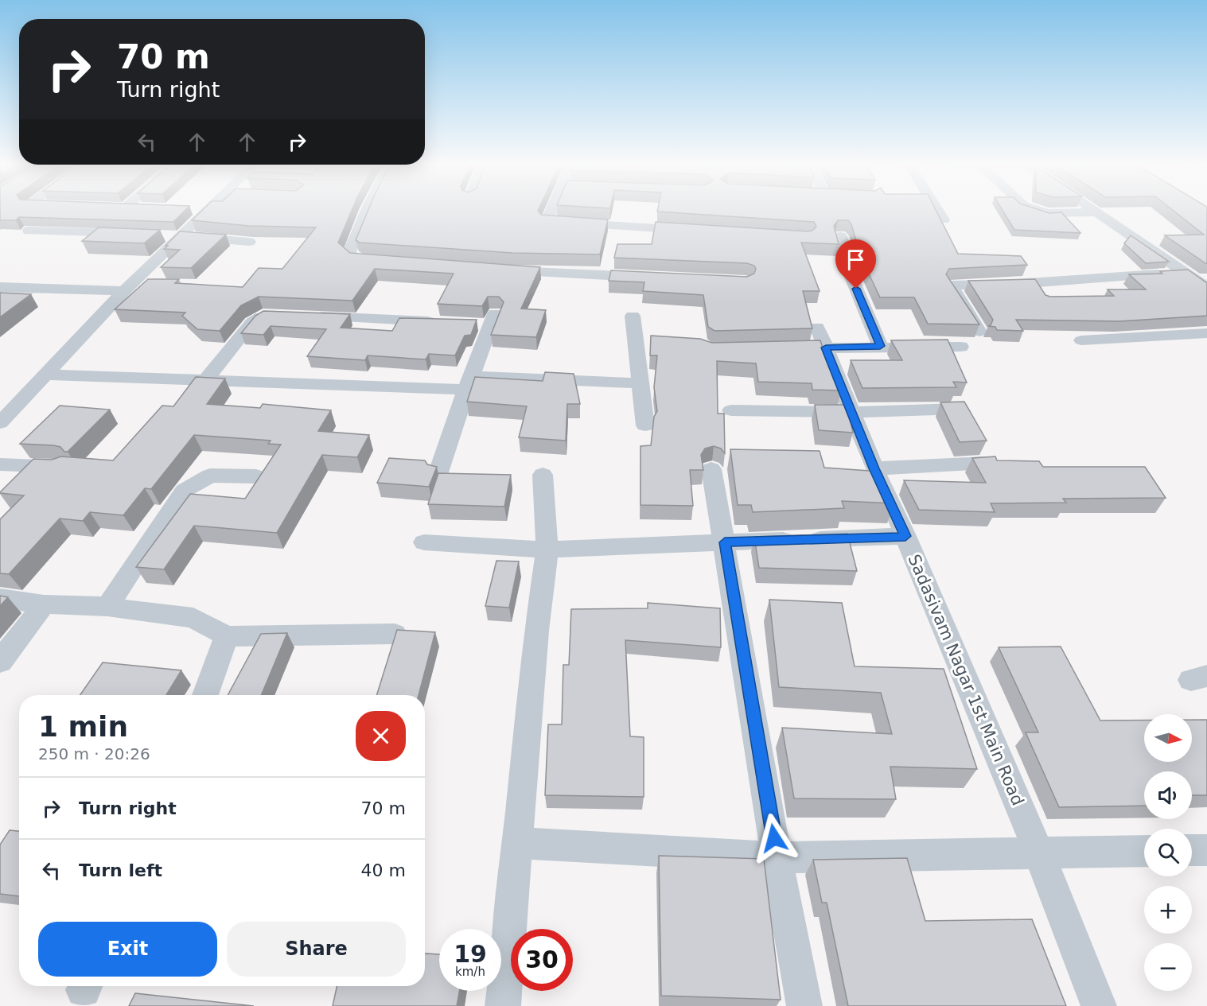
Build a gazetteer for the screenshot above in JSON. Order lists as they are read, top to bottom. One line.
{"streets":{"street":["Sadasivam Nagar 1st Main Road"]},"north":"right","page":{"turn":["70 m","Turn right"],"heading":["1 min","250 m · 20:26"],"map_buttons":["+","−"],"list":[{"name":"Turn right","value":"70 m"},{"name":"Turn left","value":"40 m"}],"buttons":["Exit","Share"],"speed":"19 km/h","limit":"30"}}
